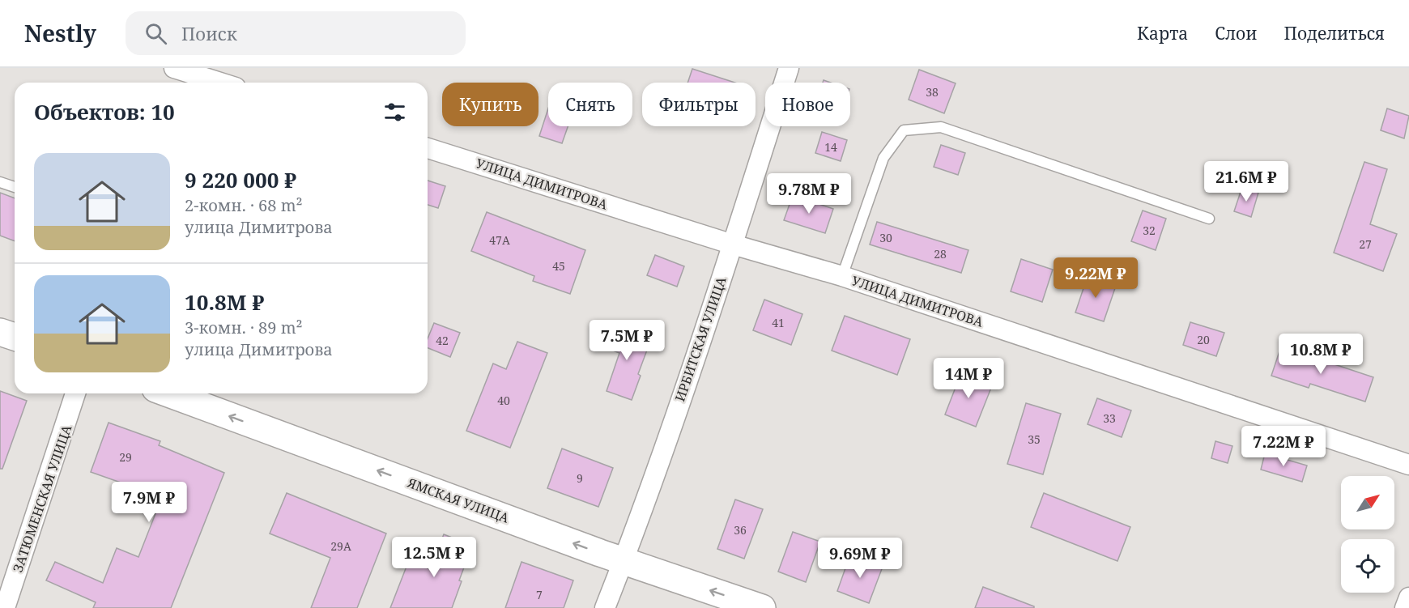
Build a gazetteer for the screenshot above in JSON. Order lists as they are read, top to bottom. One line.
{"streets":{"main road":["ЯМСКАЯ УЛИЦА"],"street":["УЛИЦА ДИМИТРОВА","ИРБИТСКАЯ УЛИЦА","ЗАТЮМЕНСКАЯ УЛИЦА"]},"crossings":[["УЛИЦА ДИМИТРОВА","ИРБИТСКАЯ УЛИЦА"],["ИРБИТСКАЯ УЛИЦА","ЯМСКАЯ УЛИЦА"]],"one_way":["ЯМСКАЯ УЛИЦА"],"house_numbers":["38","14","32","30","47А","27","28","45","41","20","42","40","33","35","29","9","36","29А","7"],"north":"top right","page":{"header":"Nestly","search":"Поиск","nav":["Карта","Слои","Поделиться"],"chip":["Купить","Снять","Фильтры","Новое"],"heading":"Объектов: 10","list":[{"name":"9 220 000 ₽","note":"2-комн. · 68 m² · улица Димитрова"},{"name":"10.8M ₽","note":"3-комн. · 89 m² · улица Димитрова"}],"price":["21.6M ₽","9.78M ₽","9.22M ₽","7.5M ₽","10.8M ₽","14M ₽","7.22M ₽","7.9M ₽","12.5M ₽","9.69M ₽"]}}
